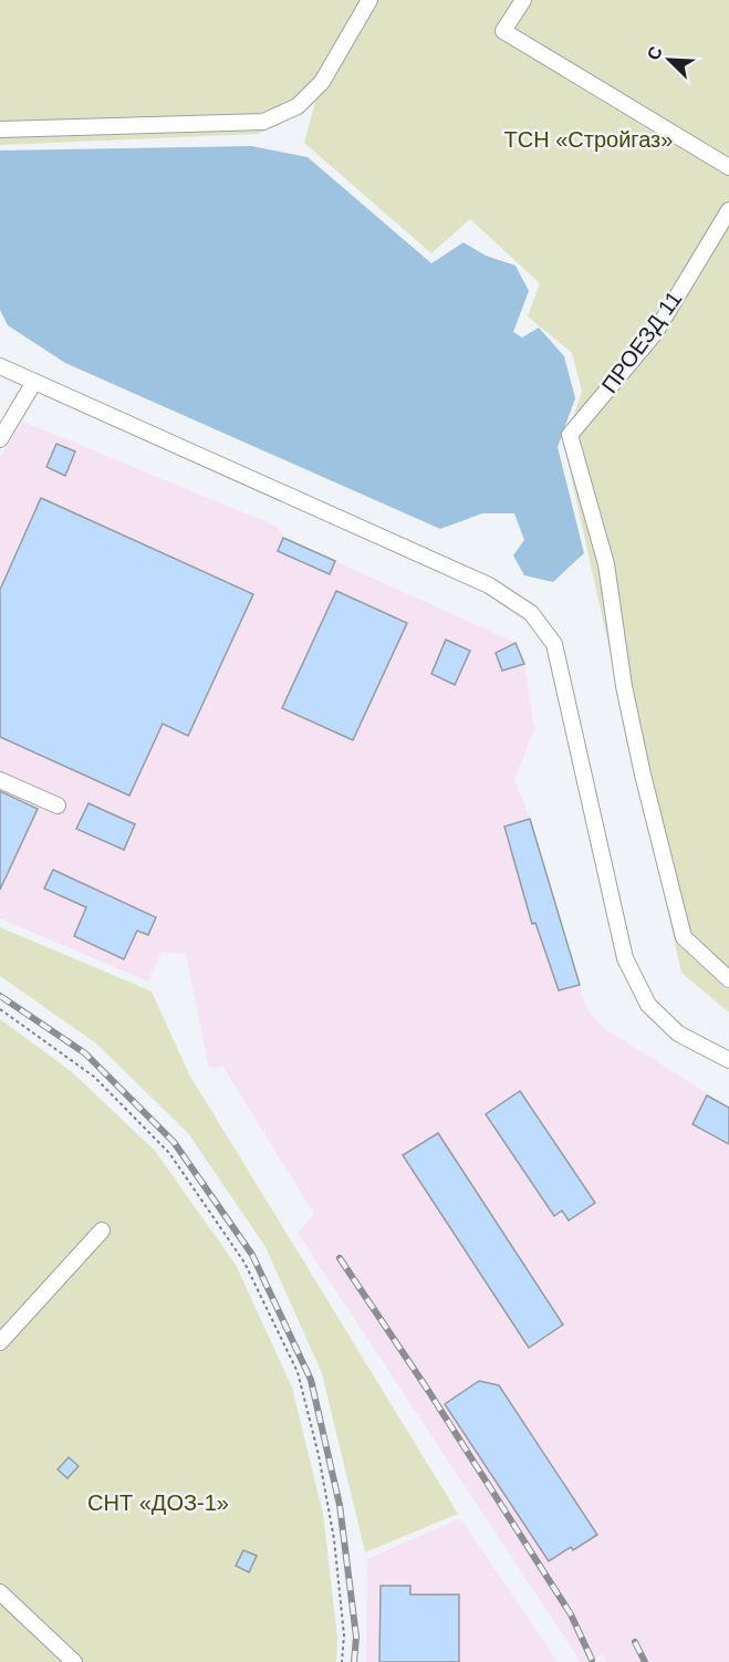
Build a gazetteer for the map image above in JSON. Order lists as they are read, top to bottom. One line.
{"streets":{"street":["ПРОЕЗД 11"]},"parks":["ТСН «Стройгаз»","СНТ «ДОЗ-1»"],"north":"top left"}
